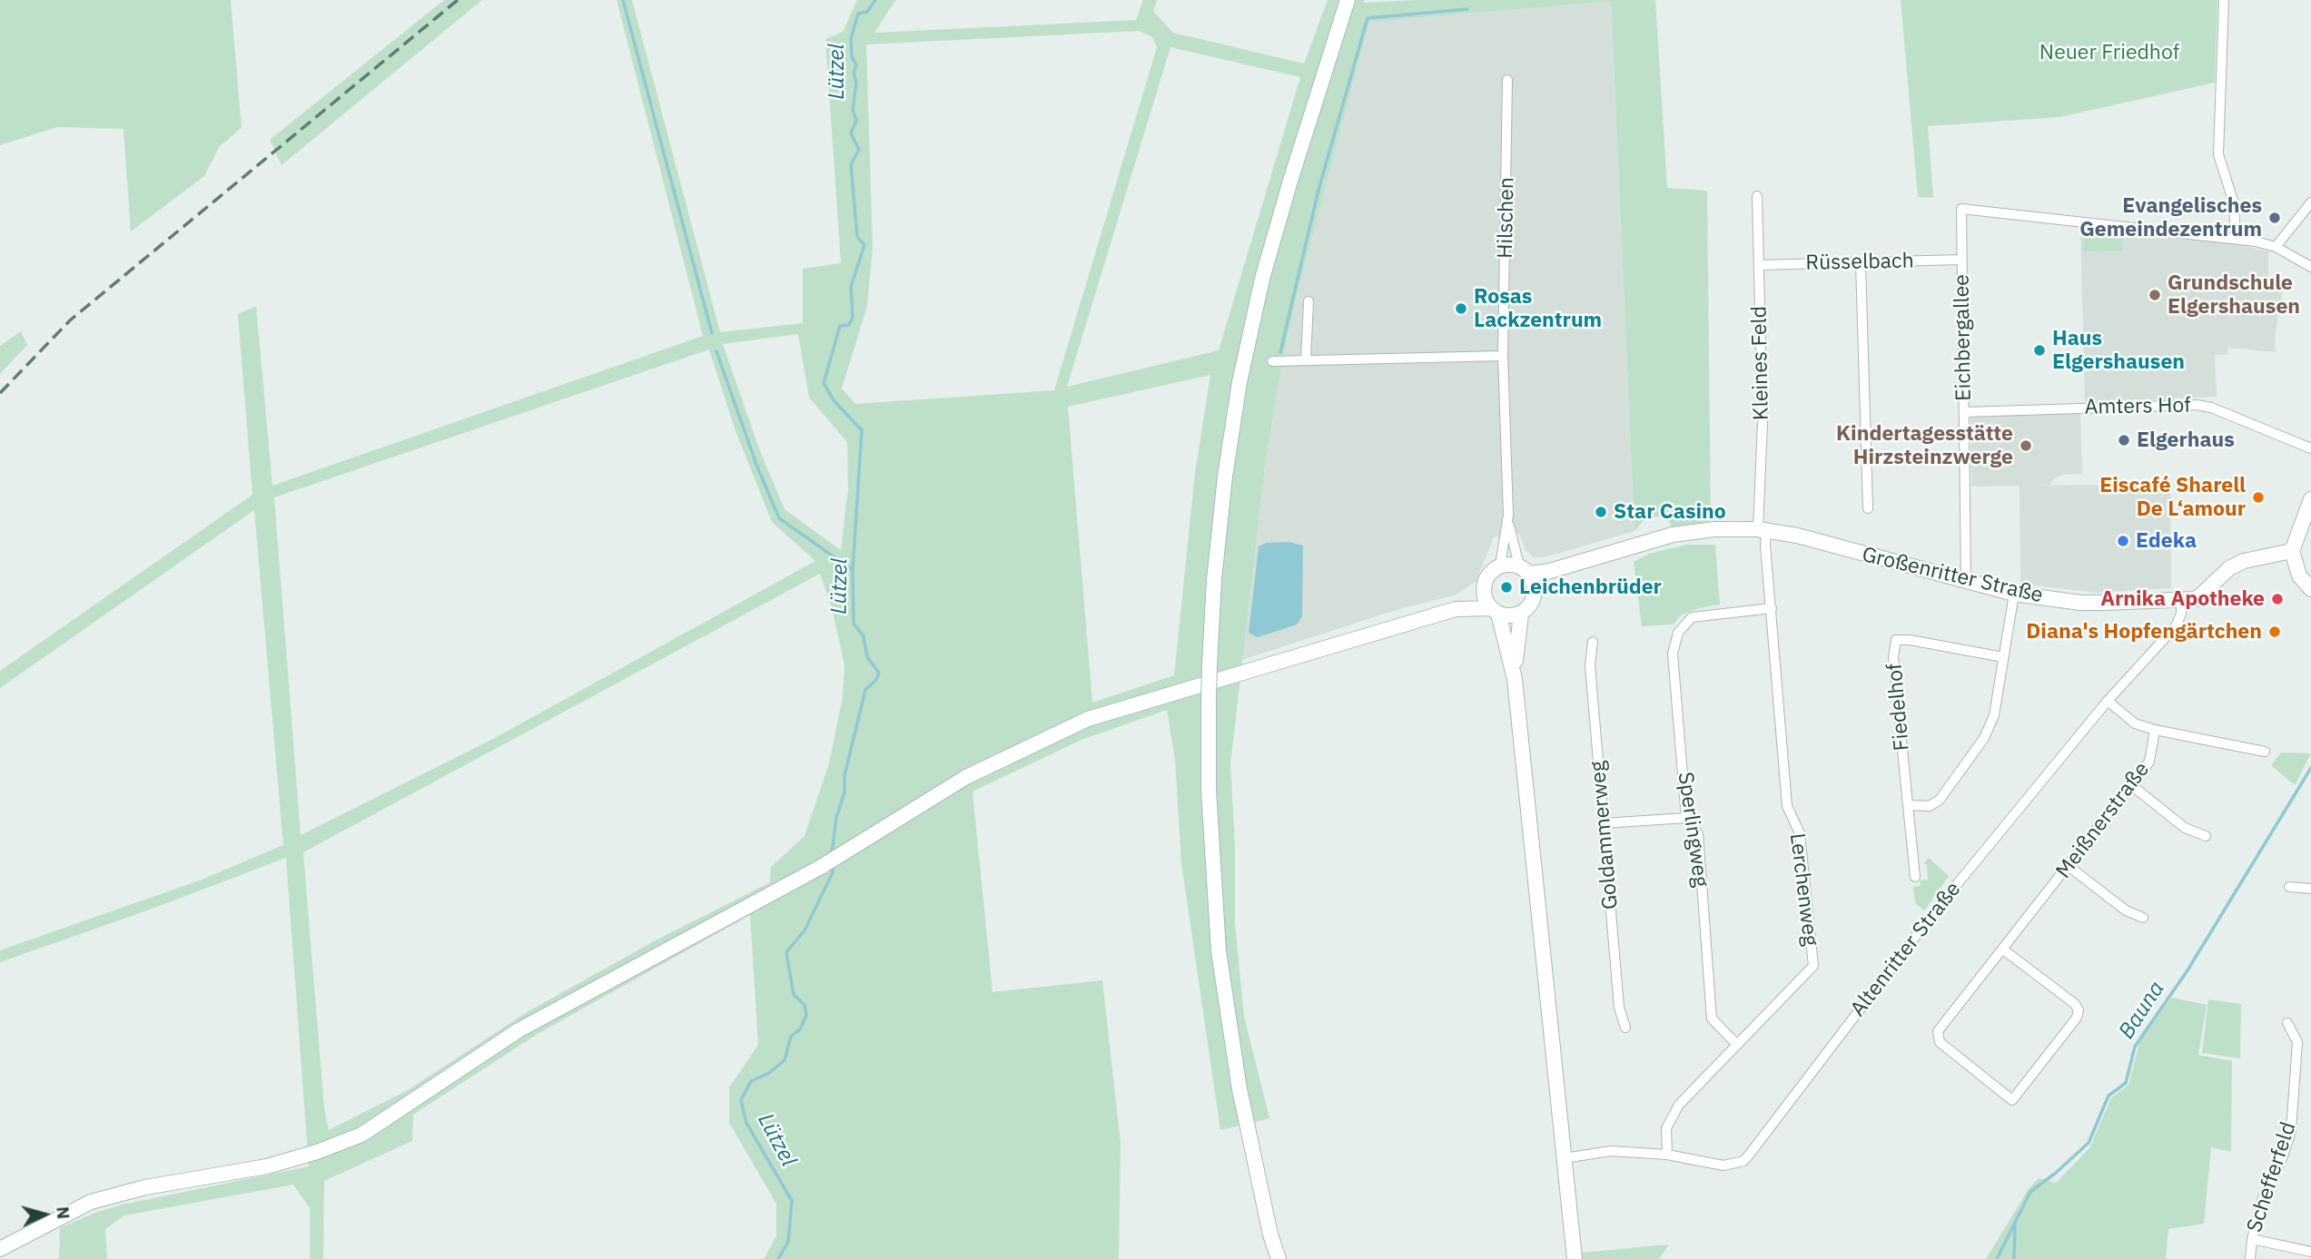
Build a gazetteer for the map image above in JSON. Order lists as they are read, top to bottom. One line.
{"streets":{"street":["Hilschen","Rüsselbach","Eichbergallee","Kleines Feld","Amters Hof","Großenritter Straße","Fiedelhof","Meißnerstraße","Sperlingweg","Goldammerweg","Lerchenweg","Altenritter Straße","Schefferfeld"]},"crossings":[["Hilschen","Großenritter Straße"],["Rüsselbach","Eichbergallee"],["Rüsselbach","Kleines Feld"],["Eichbergallee","Amters Hof"],["Eichbergallee","Großenritter Straße"],["Kleines Feld","Großenritter Straße"],["Kleines Feld","Lerchenweg"],["Großenritter Straße","Lerchenweg"],["Großenritter Straße","Altenritter Straße"],["Sperlingweg","Lerchenweg"],["Lerchenweg","Altenritter Straße"]],"water":["Lützel","Bauna"],"parks":["Neuer Friedhof"],"places":["Evangelisches Gemeindezentrum","Grundschule Elgershausen","Rosas Lackzentrum","Haus Elgershausen","Elgerhaus","Kindertagesstätte Hirzsteinzwerge","Eiscafé Sharell De L‘amour","Star Casino","Edeka","Leichenbrüder","Arnika Apotheke","Diana's Hopfengärtchen"],"north":"right"}
